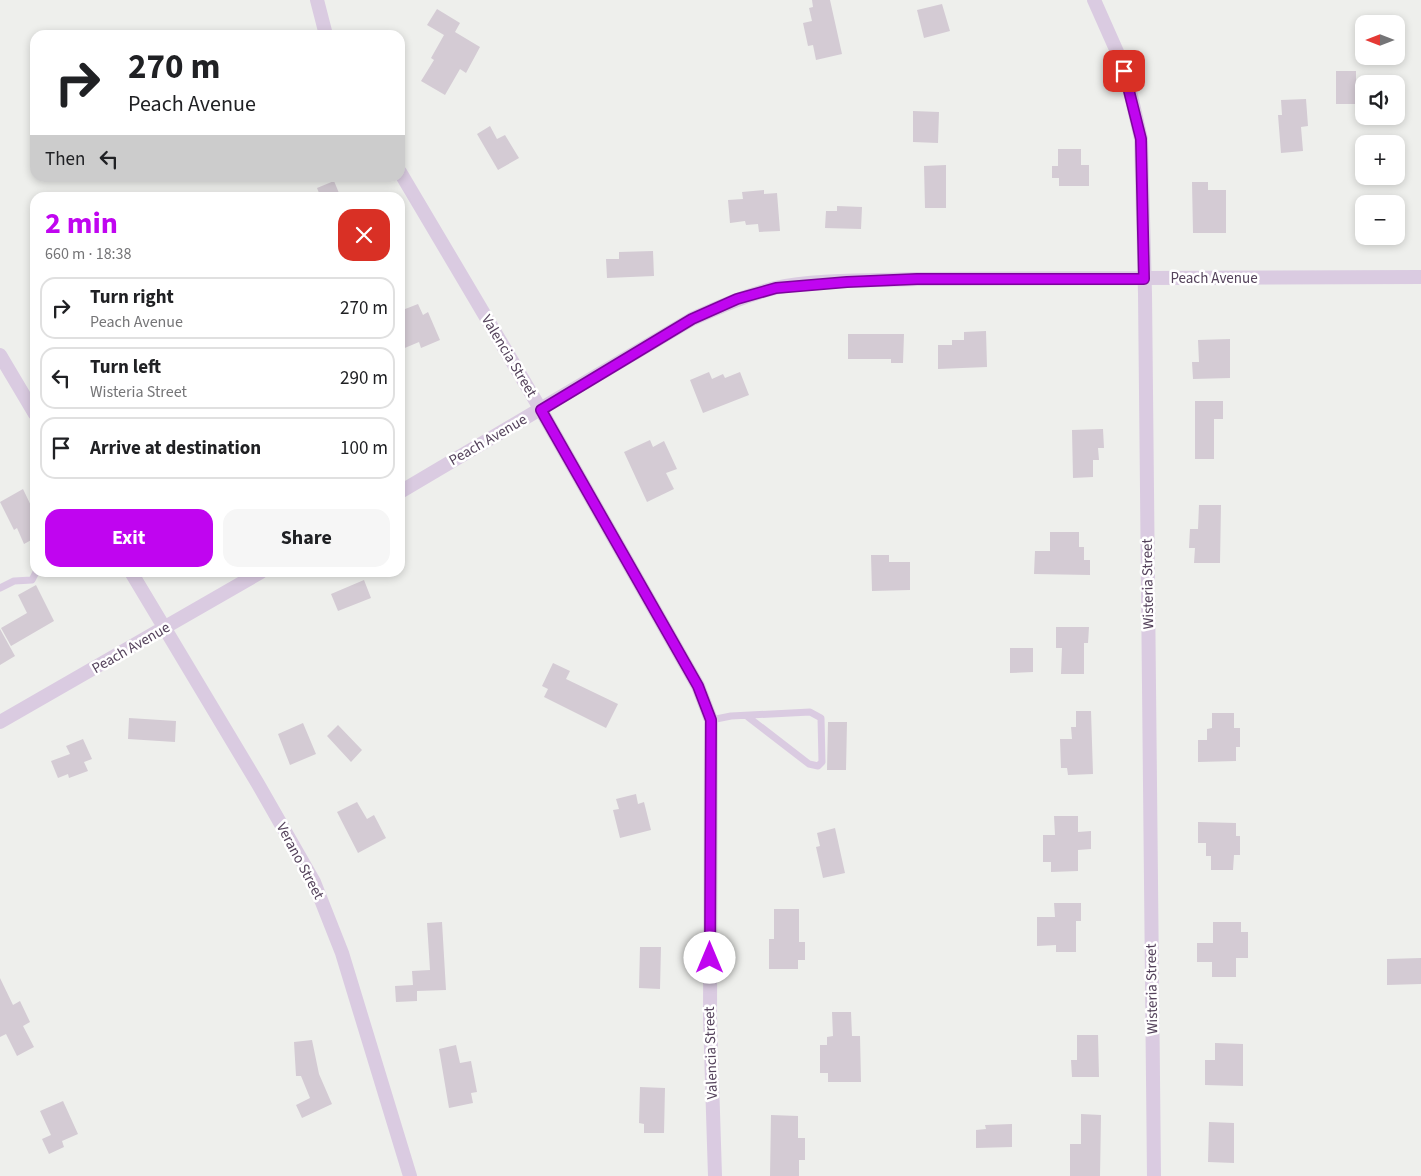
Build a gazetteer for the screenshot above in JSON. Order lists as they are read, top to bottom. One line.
{"streets":{"street":["Peach Avenue","Valencia Street","Wisteria Street","Verano Street"]},"crossings":[["Peach Avenue","Valencia Street"],["Peach Avenue","Wisteria Street"],["Peach Avenue","Verano Street"]],"north":"left","page":{"map_buttons":["+","−"],"turn":["270 m","Peach Avenue"],"then":"Then","heading":["2 min","660 m · 18:38"],"list":[{"name":"Turn right","note":"Peach Avenue","value":"270 m"},{"name":"Turn left","note":"Wisteria Street","value":"290 m"},{"name":"Arrive at destination","value":"100 m"}],"buttons":["Exit","Share"]}}
